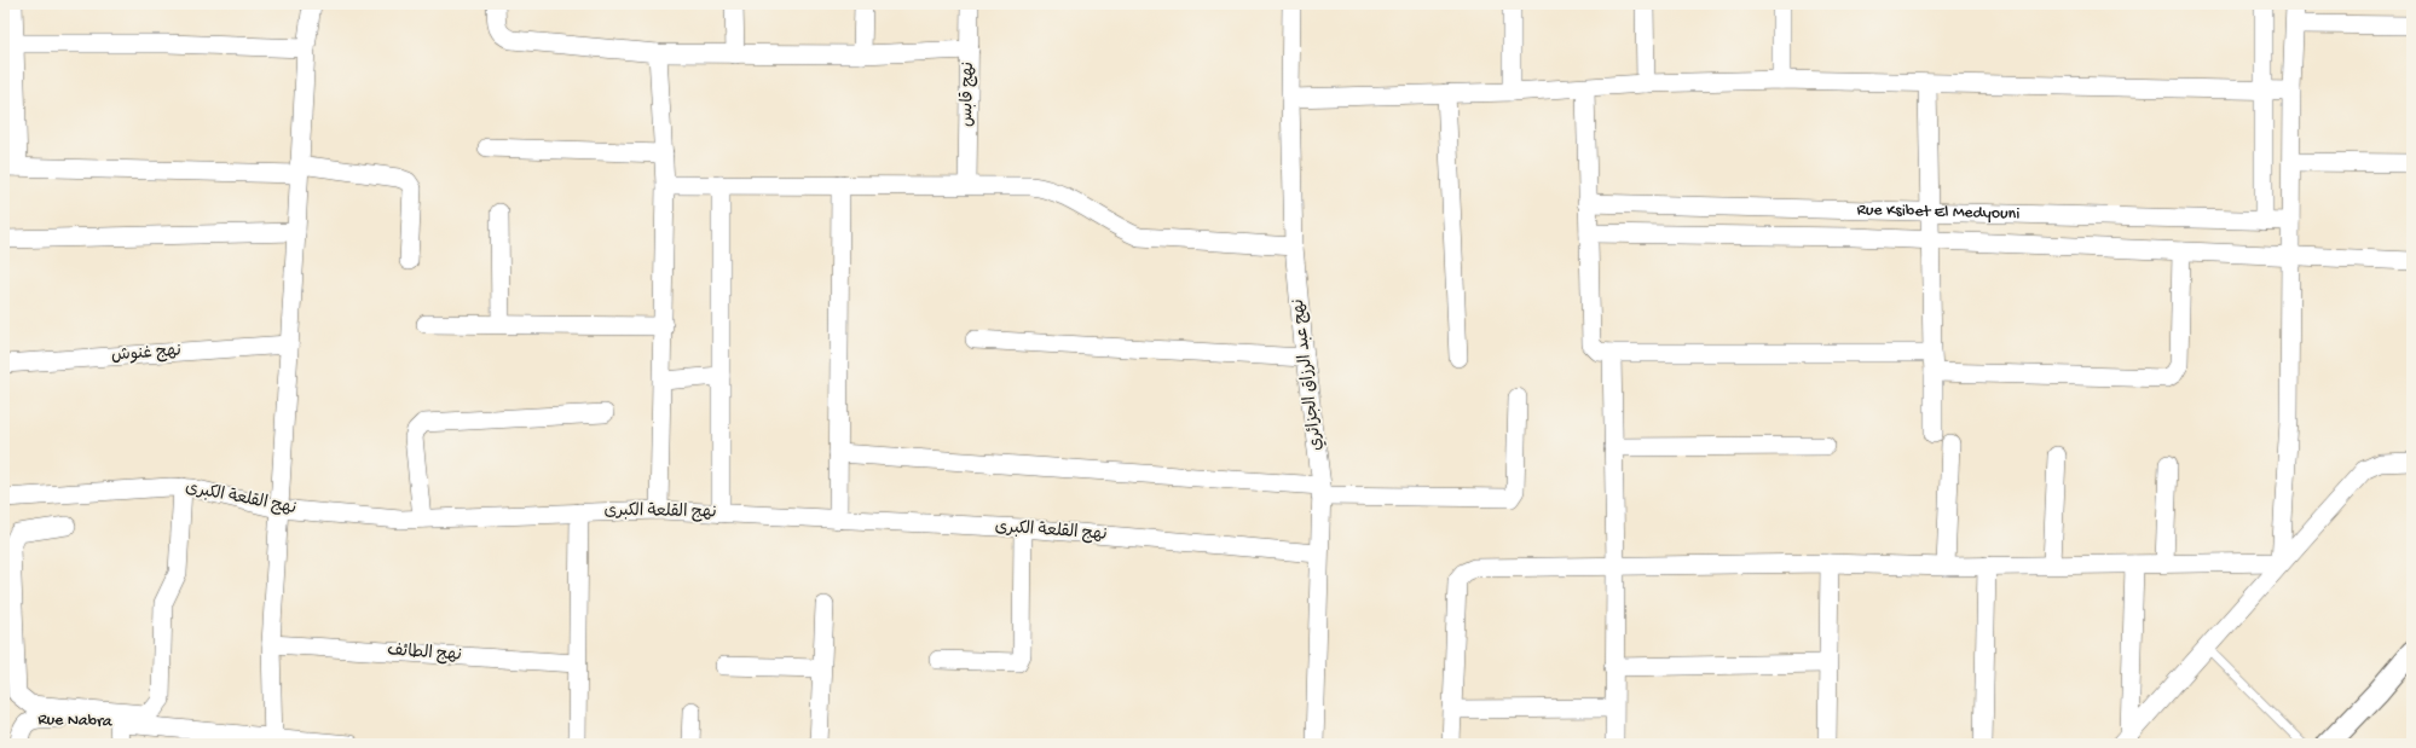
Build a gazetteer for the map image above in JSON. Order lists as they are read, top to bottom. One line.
{"streets":{"street":["نهج قابس","Rue Ksibet El Medyouni","نهج غنوش","نهج عبد الرزاق الجزائري","نهج القلعة الكبرى","نهج الطائف","Rue Nabra"]},"crossings":[["نهج عبد الرزاق الجزائري","نهج القلعة الكبرى"]]}
